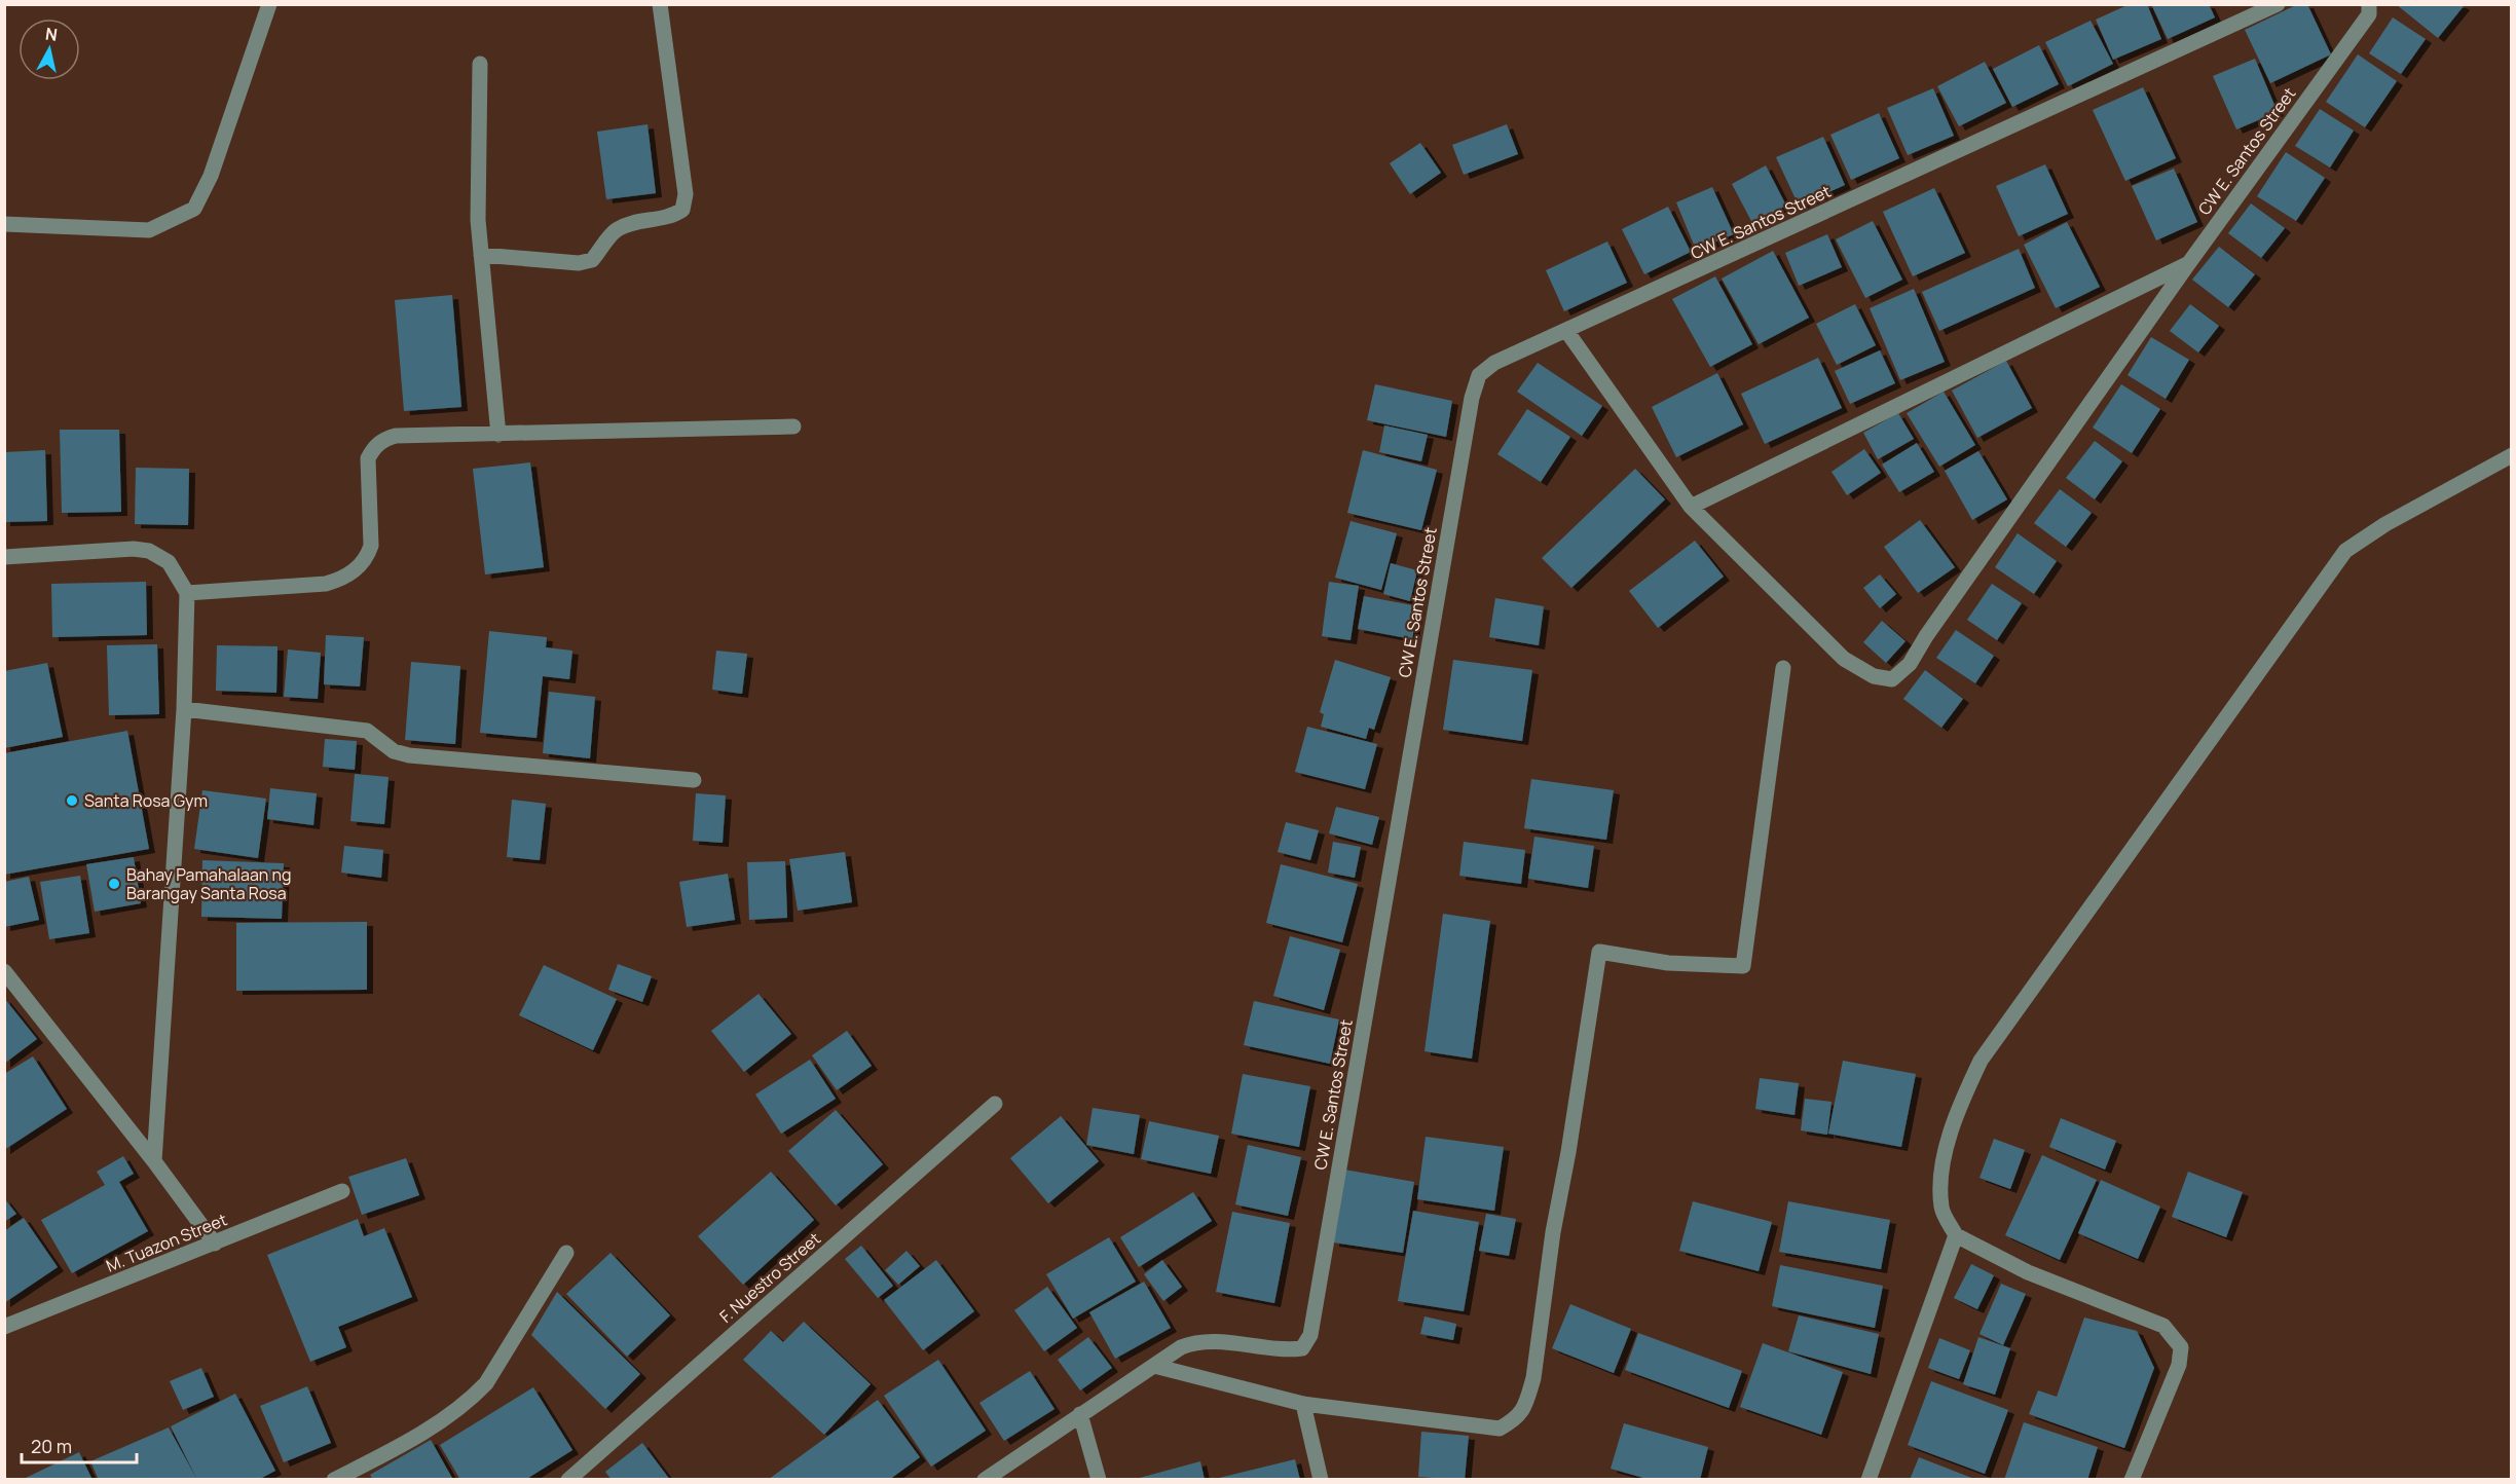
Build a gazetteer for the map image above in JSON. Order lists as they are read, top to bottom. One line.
{"streets":{"street":["CW E. Santos Street","M. Tuazon Street","F. Nuestro Street"]},"places":["Santa Rosa Gym","Bahay Pamahalaan ng Barangay Santa Rosa"],"scale_bar":"20 m","north":"top"}
